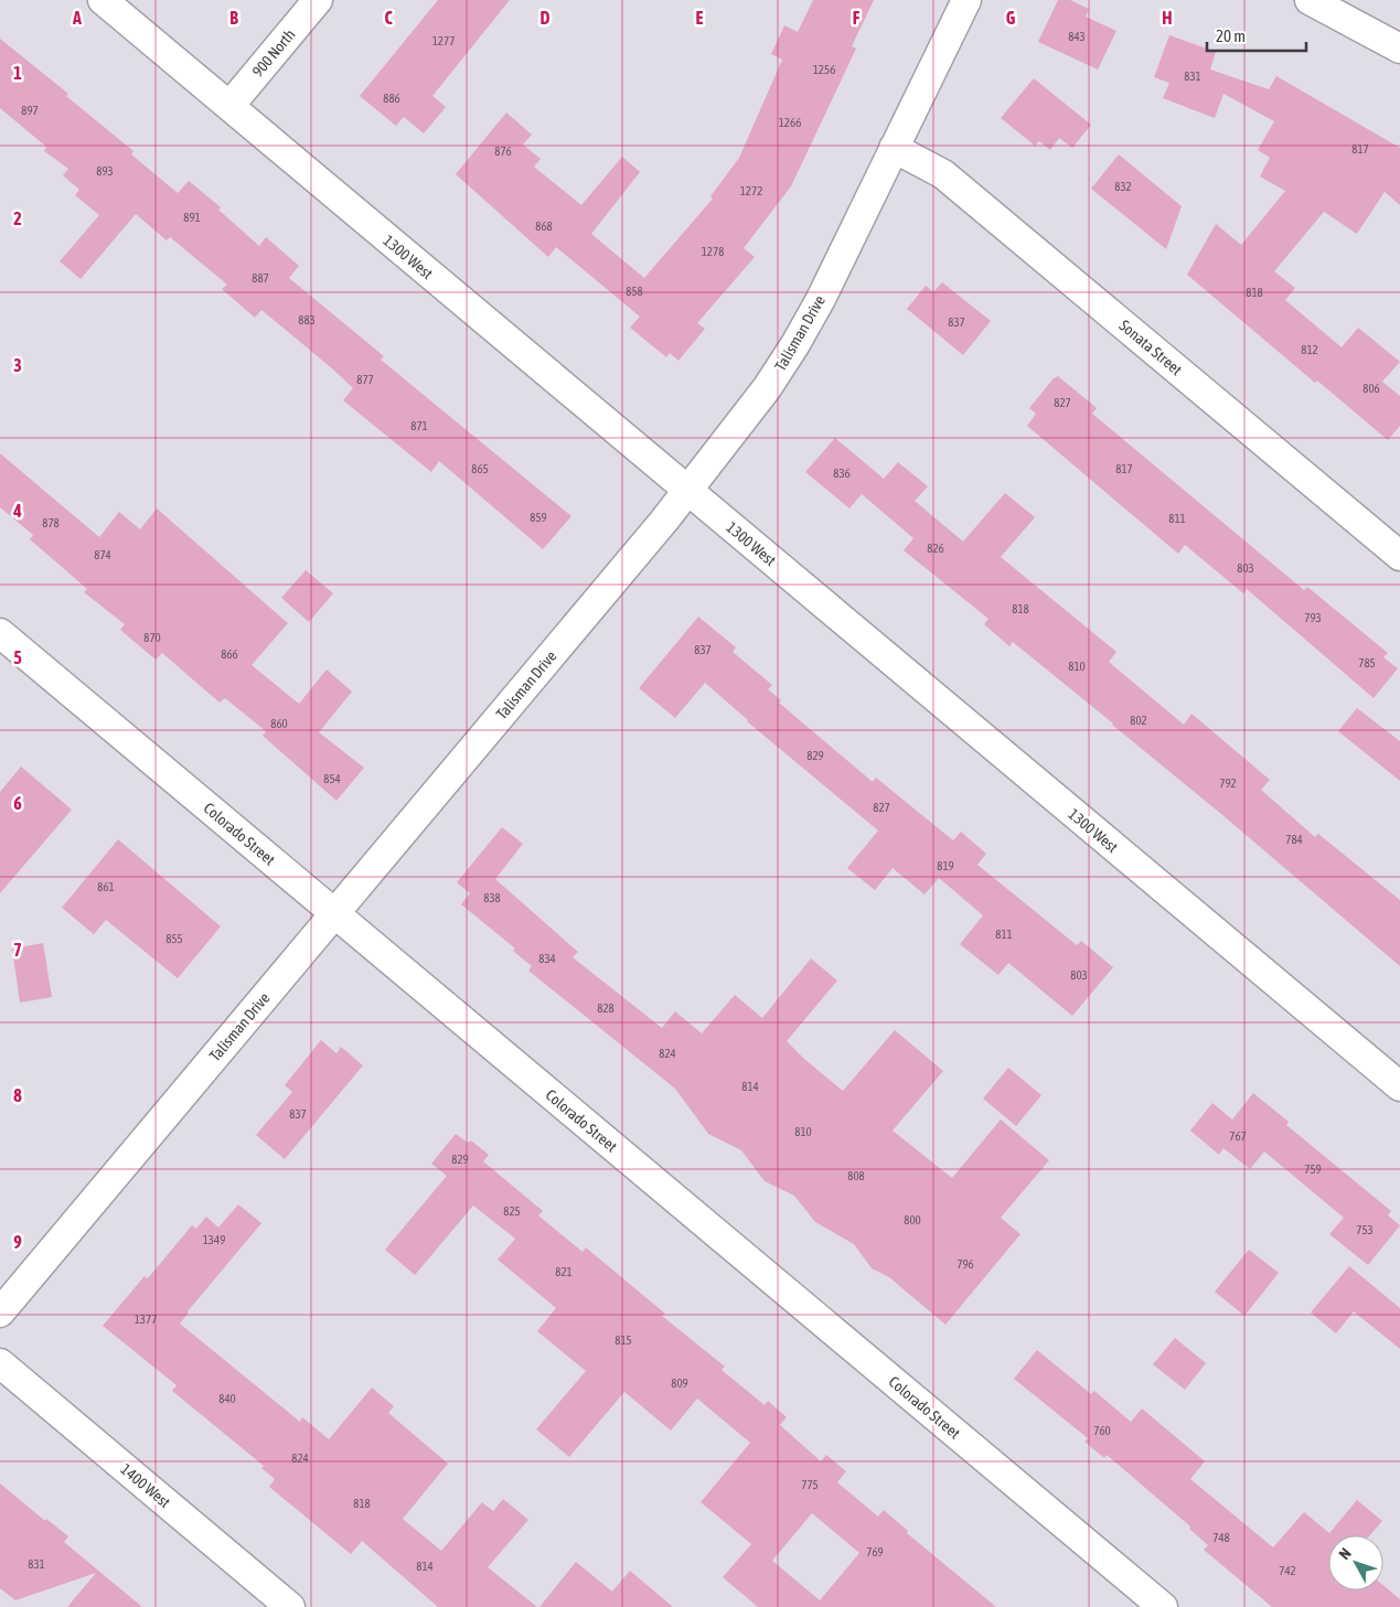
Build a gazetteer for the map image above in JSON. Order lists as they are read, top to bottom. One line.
{"streets":{"street":["900 North","1300 West","Talisman Drive","Sonata Street","Colorado Street","1400 West"]},"crossings":[["900 North","1300 West"],["1300 West","Talisman Drive"],["Talisman Drive","Sonata Street"],["Talisman Drive","Colorado Street"]],"house_numbers":["843","1277","1256","831","886","897","1266","817","876","893","832","1272","891","868","1278","887","858","818","883","837","812","877","806","827","871","865","817","836","859","811","878","826","874","803","818","793","870","837","866","785","810","802","860","829","854","792","827","784","819","861","838","811","855","834","803","828","824","814","837","810","767","829","759","808","825","800","753","1349","796","821","1377","815","809","840","760","824","775","818","748","769","831","814","742"],"scale_bar":"20 m","north":"top left","grid":{"columns":["A","B","C","D","E","F","G","H"],"rows":["1","2","3","4","5","6","7","8","9"]}}
